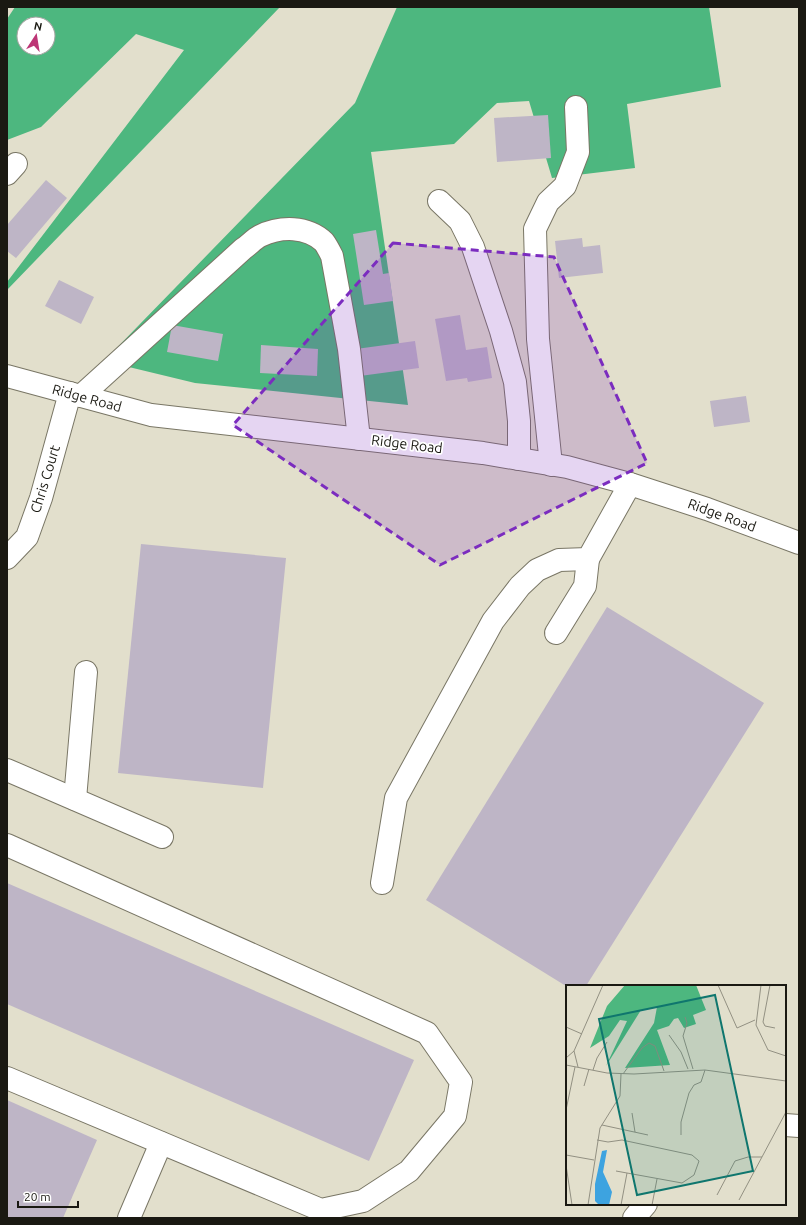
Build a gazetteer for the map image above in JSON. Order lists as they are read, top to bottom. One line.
{"streets":{"street":["Ridge Road","Chris Court"]},"crossings":[["Ridge Road","Chris Court"]],"scale_bar":"20 m","north":"top"}
